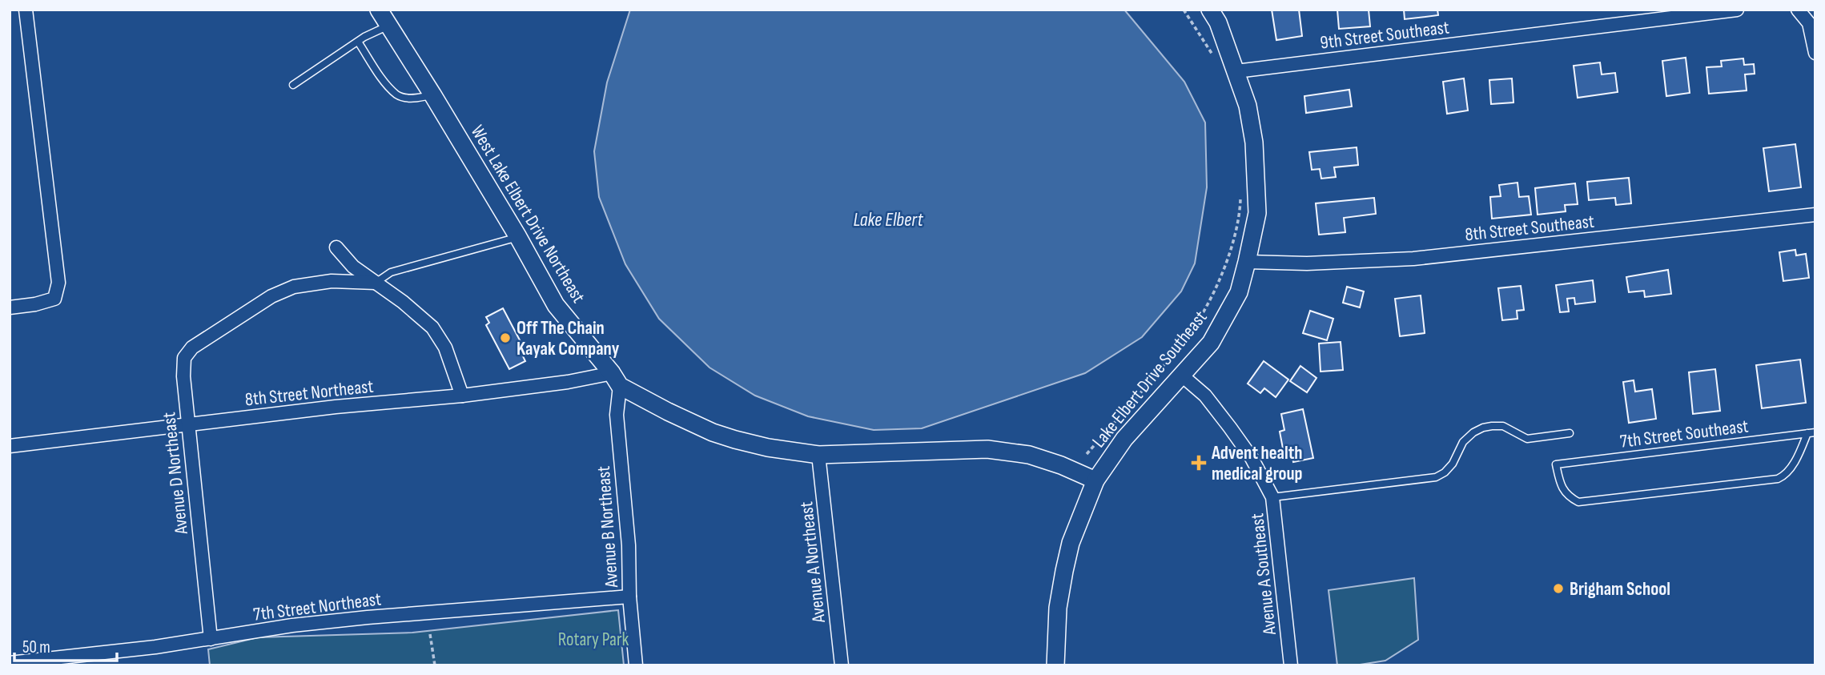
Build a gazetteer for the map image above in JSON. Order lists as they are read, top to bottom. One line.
{"streets":{"street":["9th Street Southeast","West Lake Elbert Drive Northeast","8th Street Southeast","Lake Elbert Drive Southeast","8th Street Northeast","Avenue D Northeast","Avenue B Northeast","Avenue A Northeast","Avenue A Southeast","7th Street Northeast"],"lane":["7th Street Southeast"]},"crossings":[["9th Street Southeast","Lake Elbert Drive Southeast"],["West Lake Elbert Drive Northeast","Lake Elbert Drive Southeast"],["West Lake Elbert Drive Northeast","8th Street Northeast"],["West Lake Elbert Drive Northeast","Avenue B Northeast"],["West Lake Elbert Drive Northeast","Avenue A Northeast"],["8th Street Southeast","Lake Elbert Drive Southeast"],["Lake Elbert Drive Southeast","Avenue A Southeast"],["8th Street Northeast","Avenue D Northeast"],["8th Street Northeast","Avenue B Northeast"],["Avenue D Northeast","7th Street Northeast"],["Avenue B Northeast","7th Street Northeast"]],"water":["Lake Elbert"],"parks":["Rotary Park"],"places":{"other":["Off The Chain Kayak Company","Brigham School"],"health":["Advent health medical group"]},"scale_bar":"50 m"}
